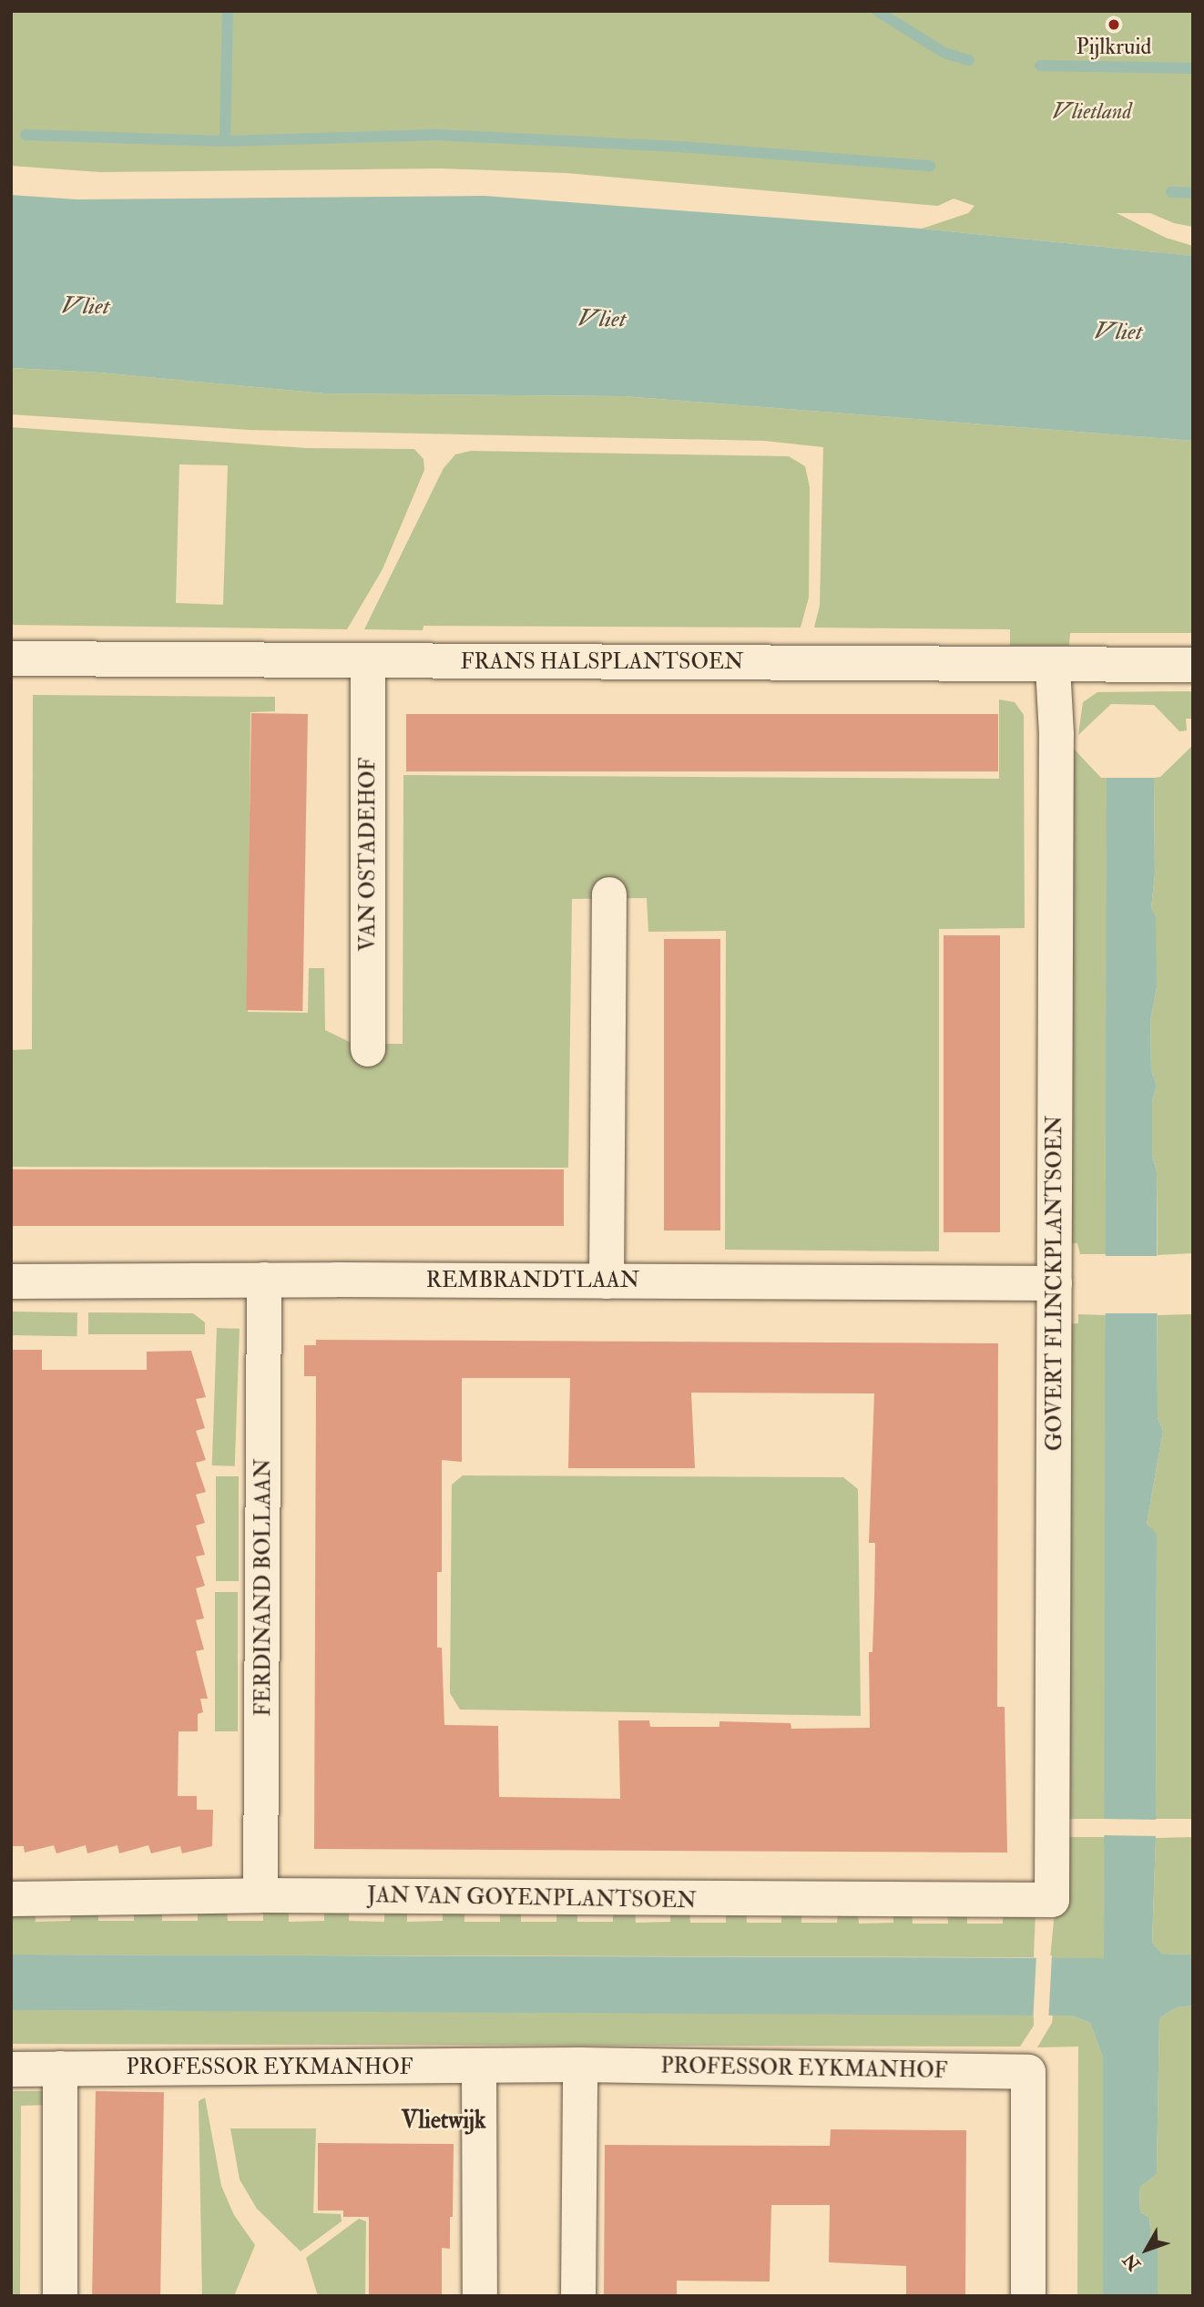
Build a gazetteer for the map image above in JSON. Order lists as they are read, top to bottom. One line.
{"streets":{"street":["FRANS HALSPLANTSOEN","VAN OSTADEHOF","REMBRANDTLAAN","GOVERT FLINCKPLANTSOEN","FERDINAND BOLLAAN","JAN VAN GOYENPLANTSOEN","PROFESSOR EYKMANHOF"]},"crossings":[["FRANS HALSPLANTSOEN","VAN OSTADEHOF"],["FRANS HALSPLANTSOEN","GOVERT FLINCKPLANTSOEN"],["REMBRANDTLAAN","GOVERT FLINCKPLANTSOEN"],["REMBRANDTLAAN","FERDINAND BOLLAAN"],["GOVERT FLINCKPLANTSOEN","JAN VAN GOYENPLANTSOEN"],["FERDINAND BOLLAAN","JAN VAN GOYENPLANTSOEN"]],"districts":["Vlietwijk"],"water":["Vliet"],"parks":["Vlietland"],"places":["Pijlkruid"],"north":"bottom left"}
